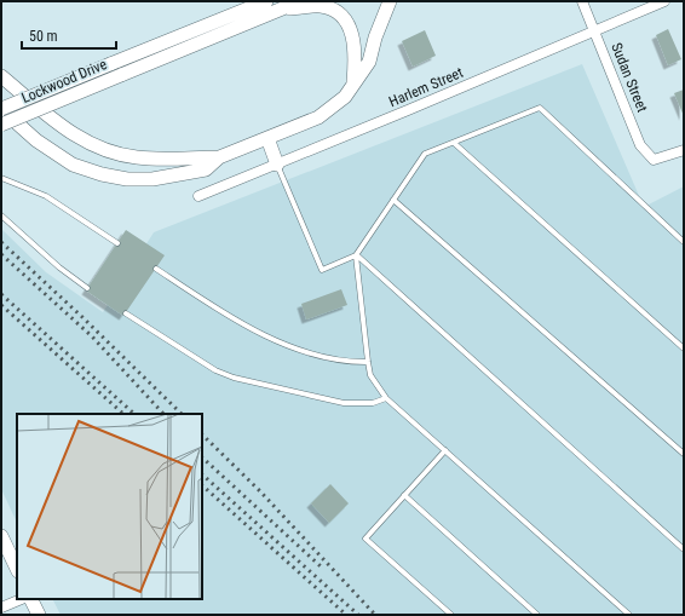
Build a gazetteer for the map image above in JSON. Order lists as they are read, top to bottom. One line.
{"streets":{"main road":["Lockwood Drive"],"street":["Sudan Street","Harlem Street"]},"crossings":[["Sudan Street","Harlem Street"]],"scale_bar":"50 m"}
